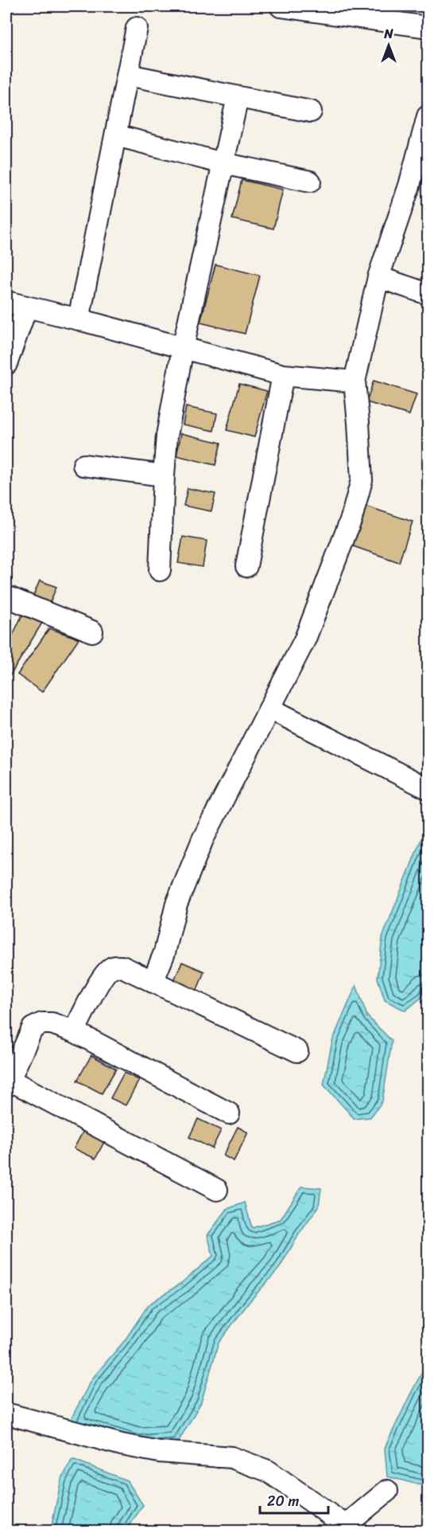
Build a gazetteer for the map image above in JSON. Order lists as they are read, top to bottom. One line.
{"scale_bar":"20 m","north":"top"}
